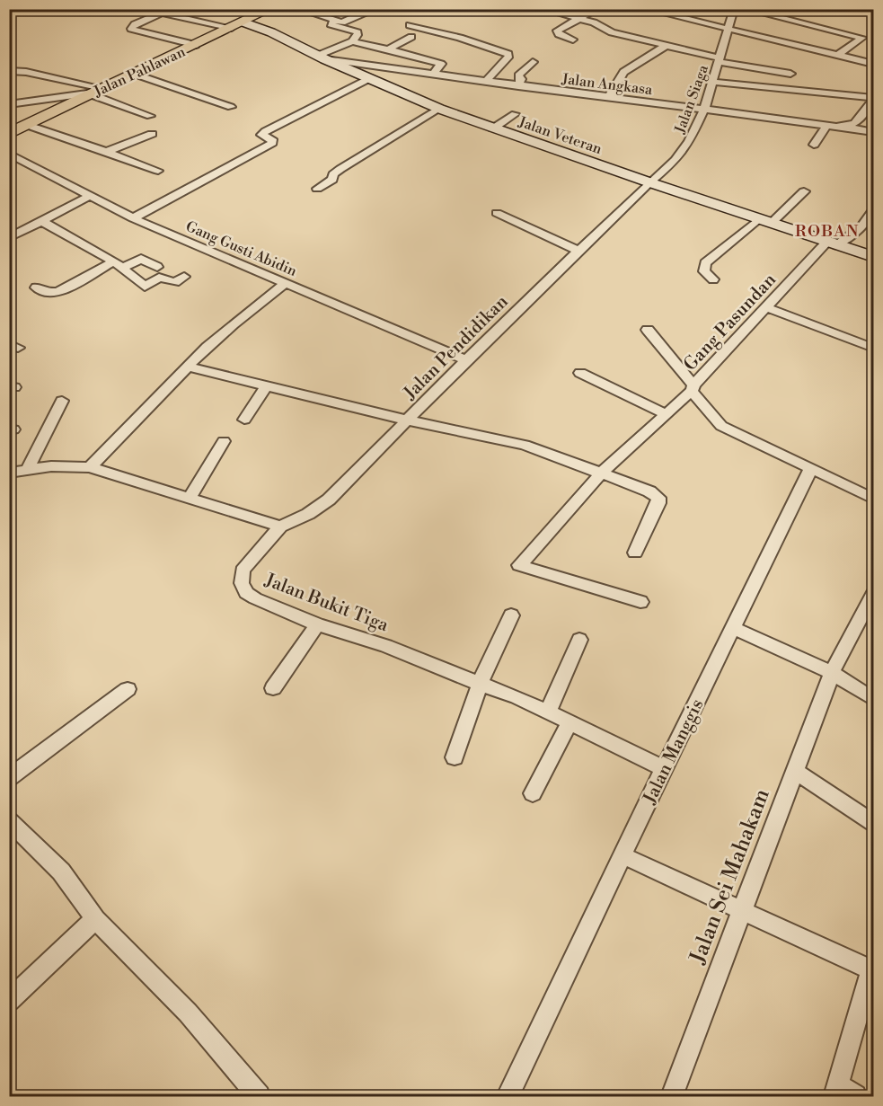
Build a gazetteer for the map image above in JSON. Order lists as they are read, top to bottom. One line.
{"streets":{"main road":["Jalan Pahlawan"],"street":["Jalan Angkasa","Jalan Siaga","Jalan Veteran","Gang Gusti Abidin","Gang Pasundan","Jalan Pendidikan","Jalan Bukit Tiga","Jalan Manggis","Jalan Sei Mahakam"]},"crossings":[["Jalan Pahlawan","Jalan Veteran"],["Jalan Angkasa","Jalan Siaga"],["Jalan Angkasa","Jalan Veteran"],["Jalan Siaga","Jalan Veteran"],["Jalan Siaga","Jalan Pendidikan"],["Jalan Veteran","Gang Pasundan"],["Jalan Veteran","Jalan Pendidikan"],["Gang Gusti Abidin","Jalan Pendidikan"],["Gang Pasundan","Jalan Manggis"],["Jalan Pendidikan","Jalan Bukit Tiga"],["Jalan Bukit Tiga","Jalan Manggis"]],"districts":["ROBAN"]}
